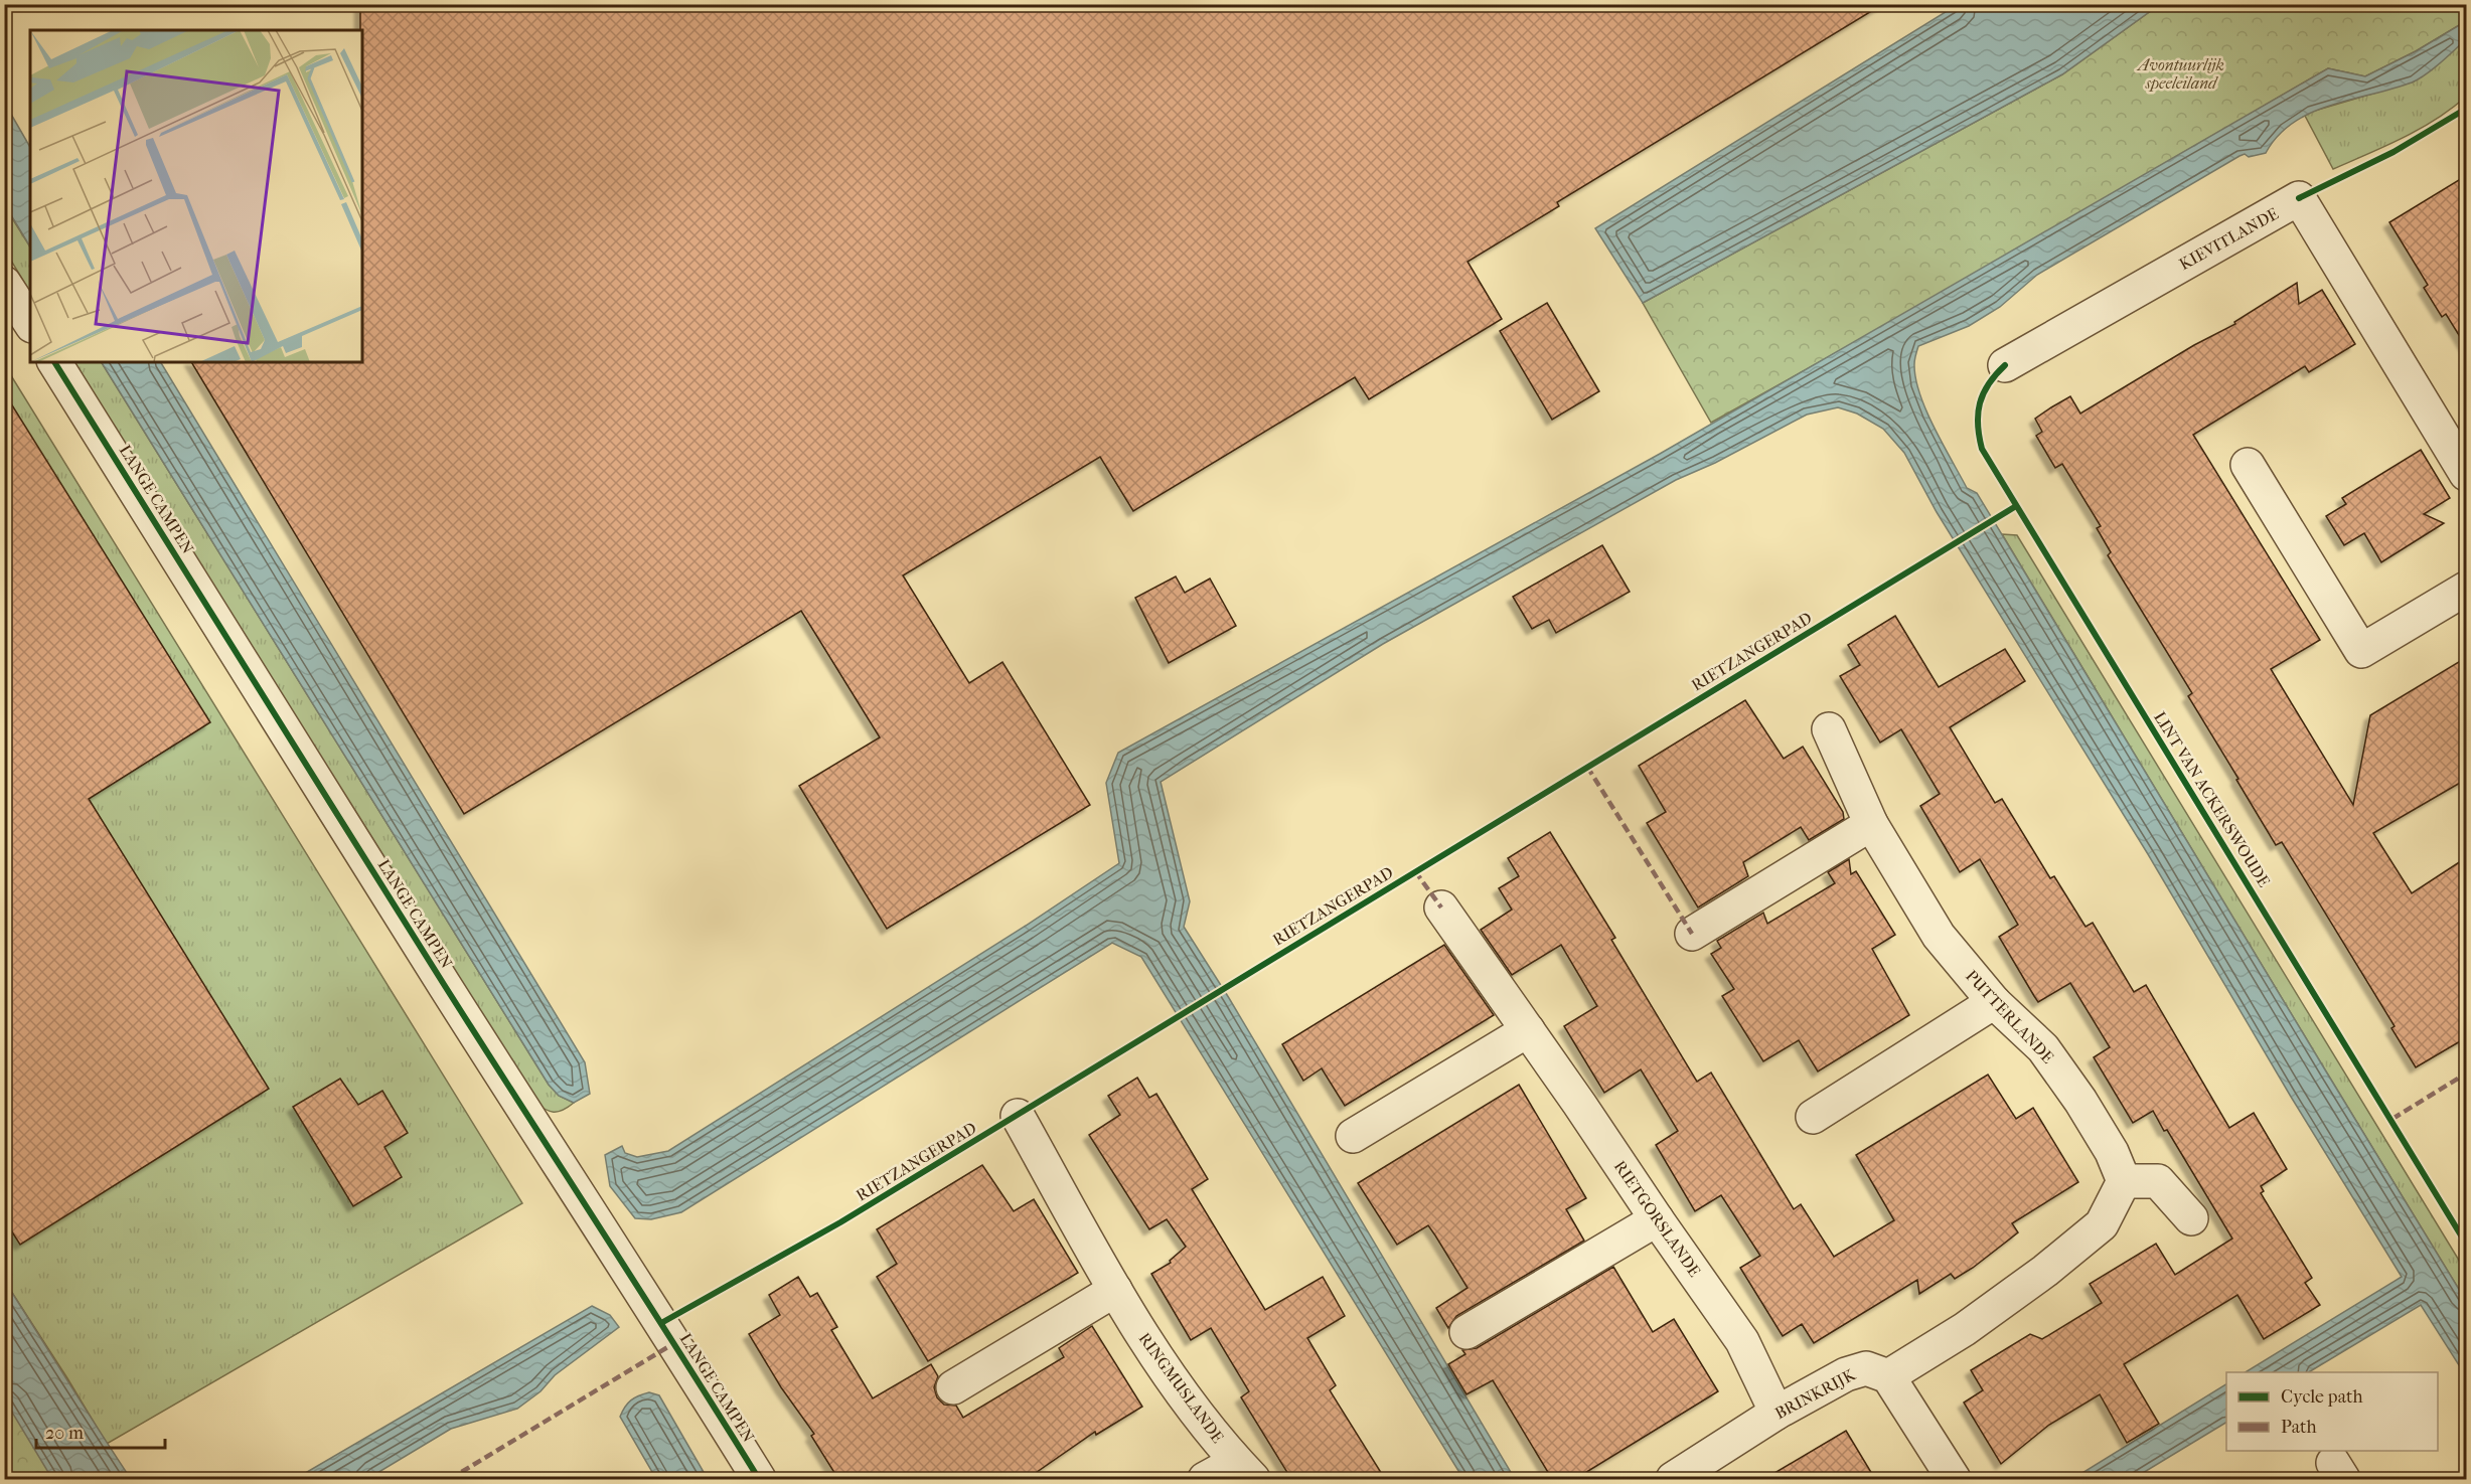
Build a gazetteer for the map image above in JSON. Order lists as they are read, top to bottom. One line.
{"streets":{"street":["KIEVITLANDE","LANGE CAMPEN","PUTTERLANDE","RIETGORSLANDE","RINGMUSLANDE","BRINKRIJK"],"cycle path":["RIETZANGERPAD","LINT VAN ACKERSWOUDE"]},"crossings":[["RIETGORSLANDE","BRINKRIJK"]],"parks":["Avontuurlijk speeleiland"],"legend":["Cycle path","Path"],"scale_bar":"20 m"}
